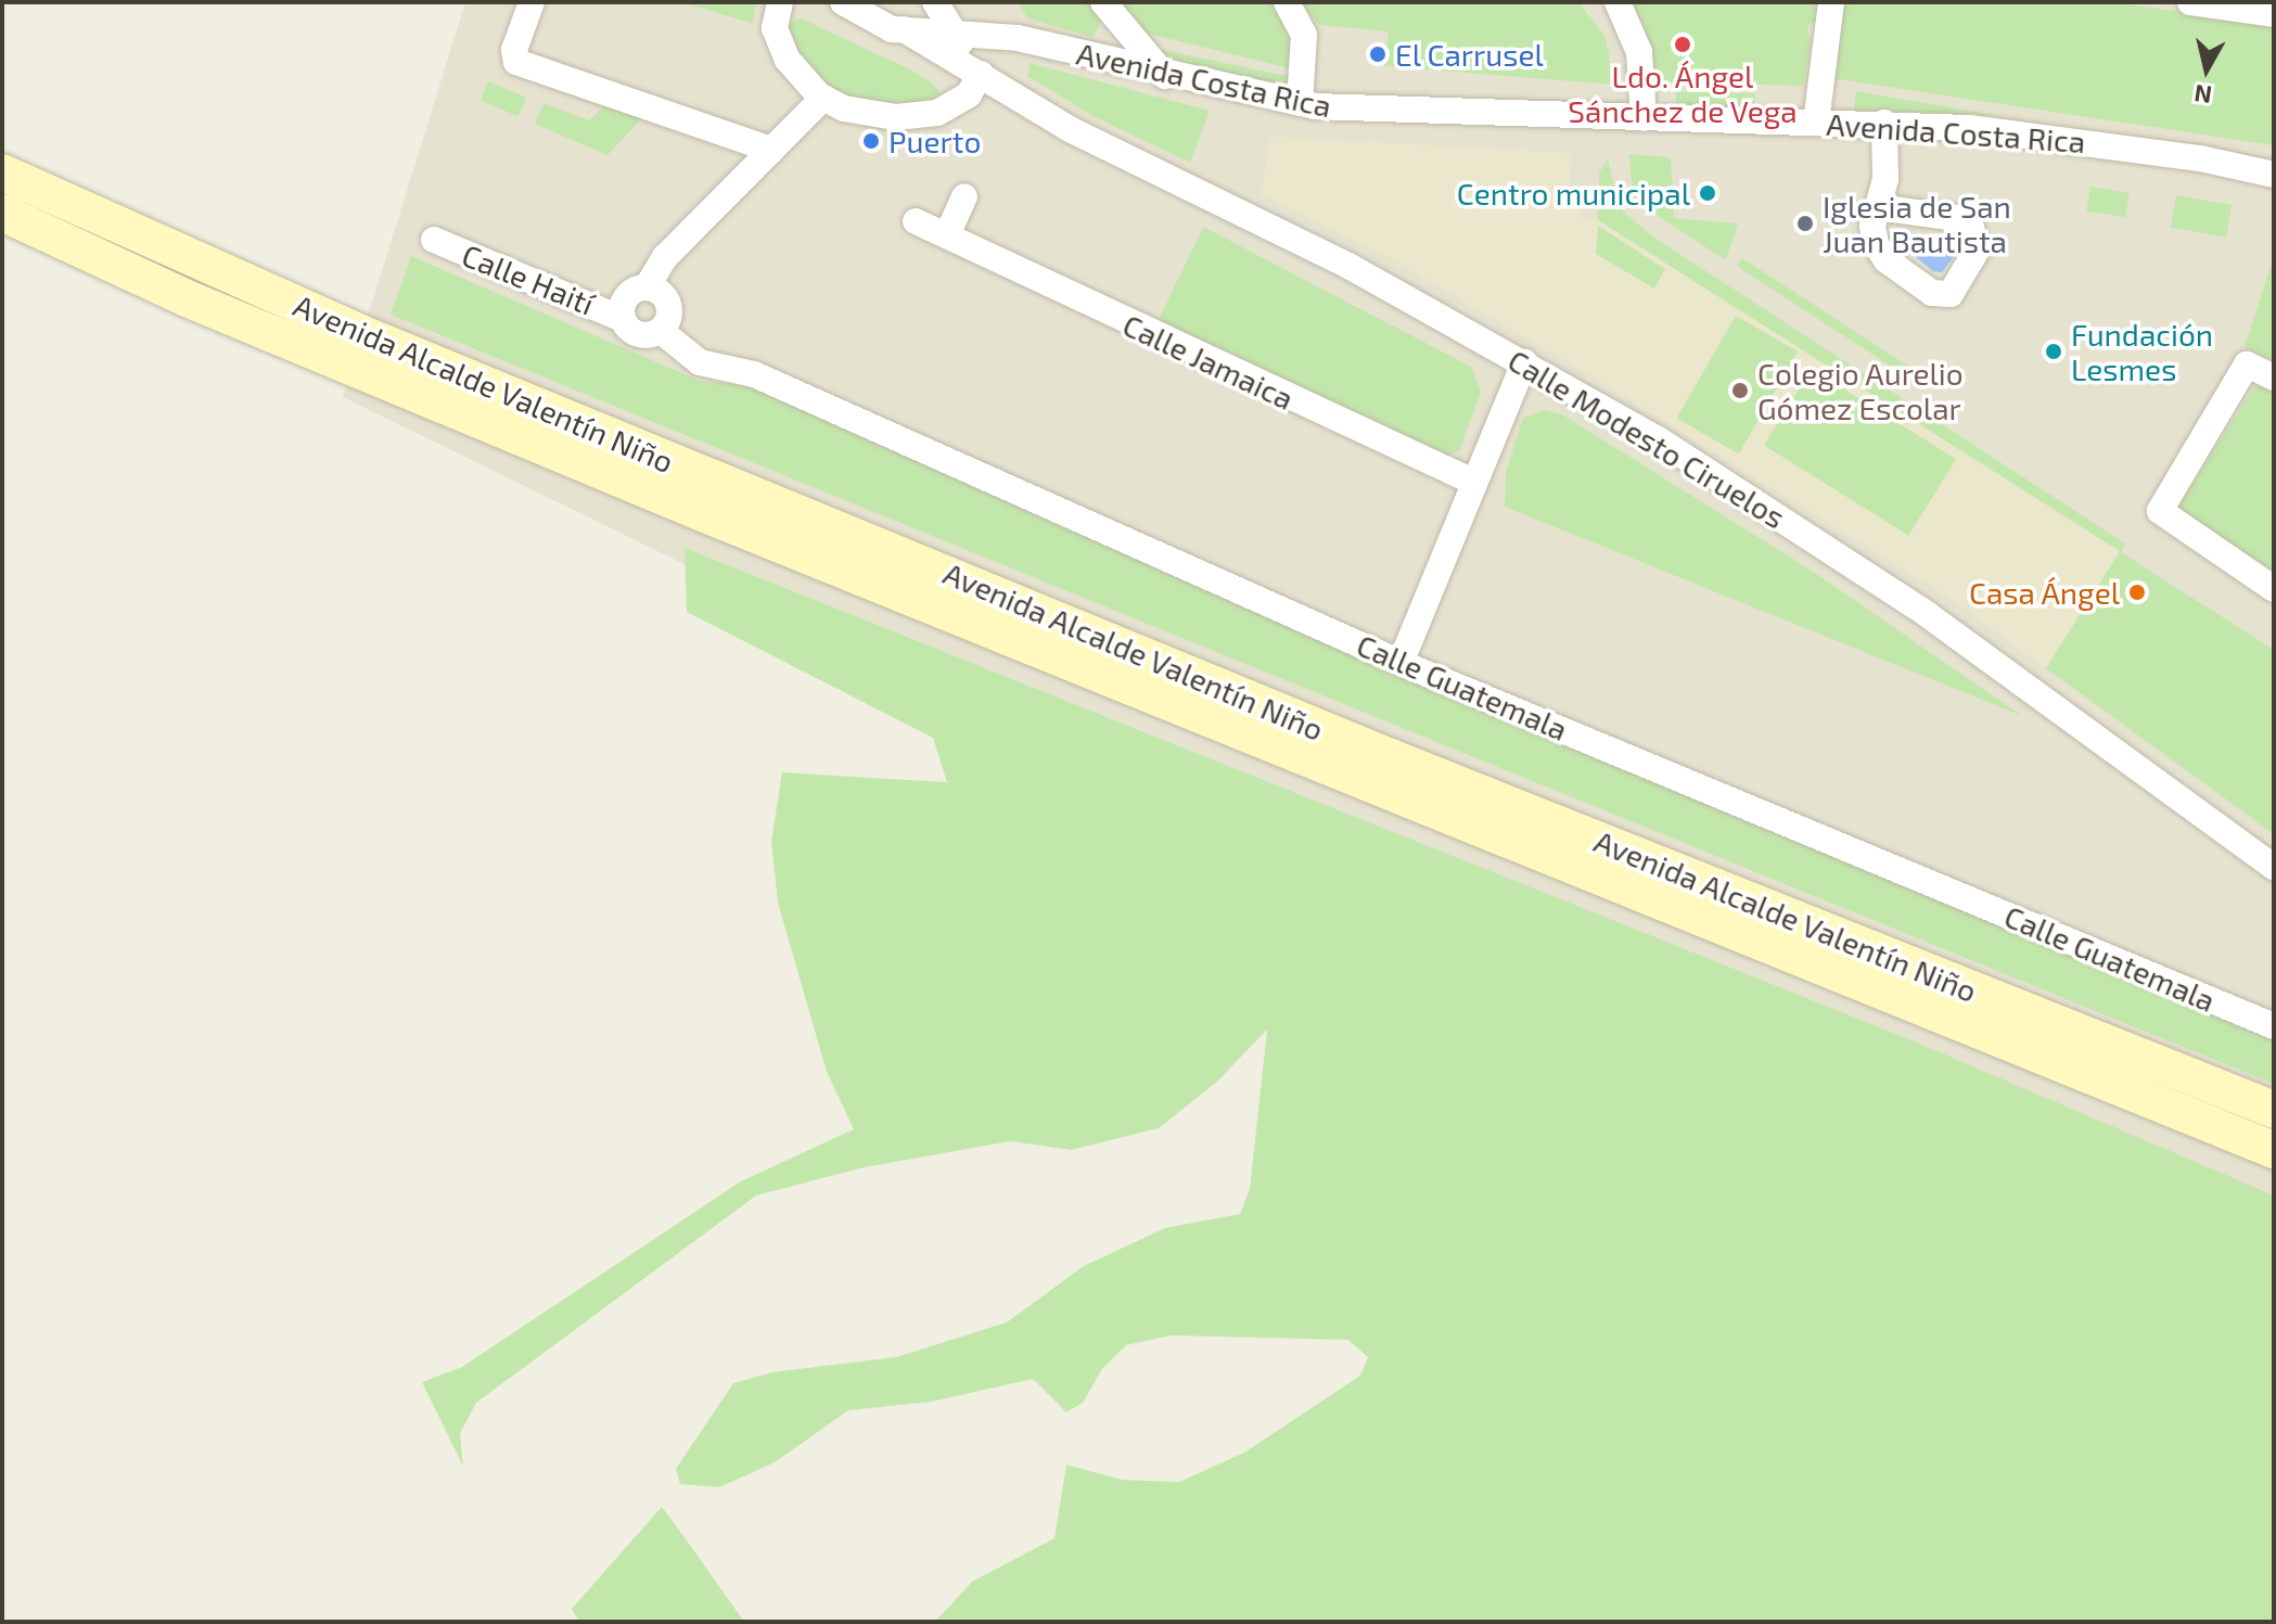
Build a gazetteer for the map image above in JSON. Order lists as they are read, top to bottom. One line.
{"streets":{"street":["Avenida Costa Rica","Calle Haití","Calle Jamaica","Avenida Alcalde Valentín Niño","Calle Modesto Ciruelos","Calle Guatemala"]},"crossings":[["Avenida Costa Rica","Calle Modesto Ciruelos"],["Calle Haití","Calle Guatemala"]],"places":["Ldo. Ángel Sánchez de Vega","El Carrusel","Puerto","Centro municipal","Iglesia de San Juan Bautista","Fundación Lesmes","Colegio Aurelio Gómez Escolar","Casa Ángel"],"north":"bottom"}
